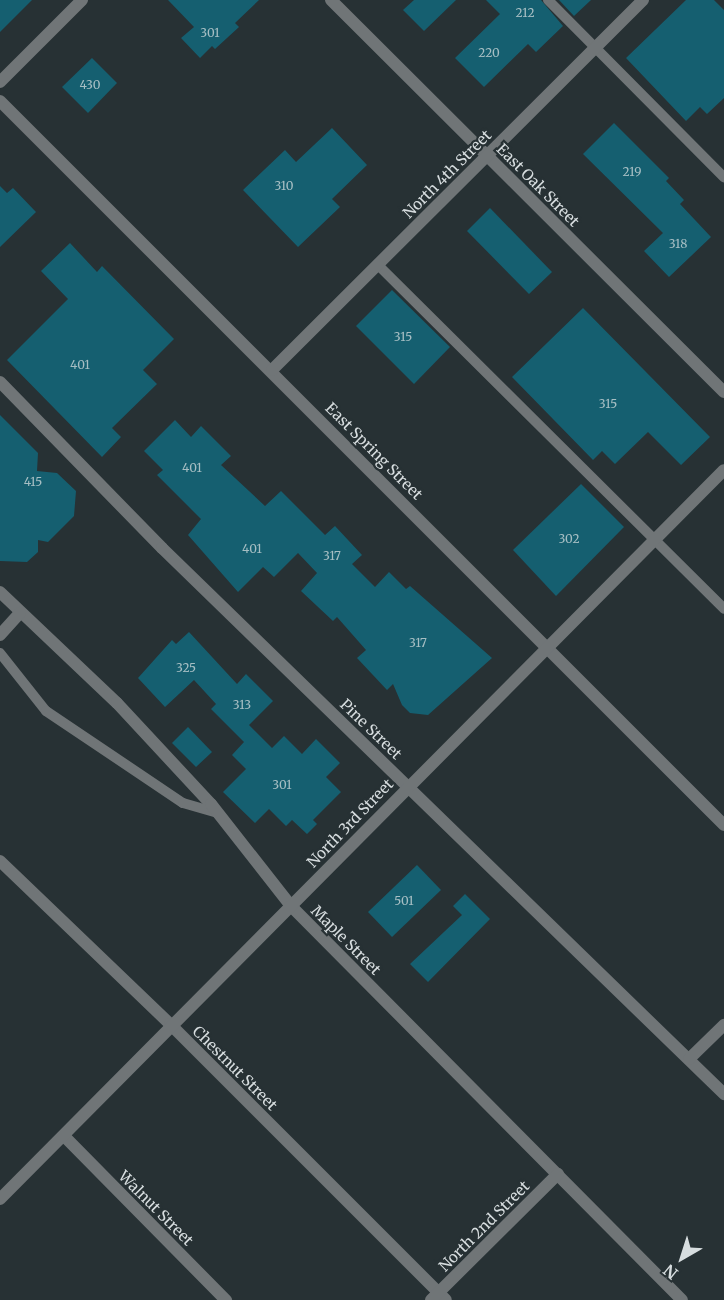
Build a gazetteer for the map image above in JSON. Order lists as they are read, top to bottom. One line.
{"streets":{"street":["North 4th Street","East Oak Street","East Spring Street","Pine Street","North 3rd Street","Maple Street","Chestnut Street","Walnut Street","North 2nd Street"]},"crossings":[["North 4th Street","East Oak Street"],["North 4th Street","East Spring Street"],["East Spring Street","North 3rd Street"],["Pine Street","North 3rd Street"],["North 3rd Street","Maple Street"],["North 3rd Street","Chestnut Street"],["North 3rd Street","Walnut Street"],["Maple Street","North 2nd Street"],["Chestnut Street","North 2nd Street"]],"house_numbers":["212","301","220","430","219","310","318","315","401","315","401","415","302","401","317","317","325","313","301","501"],"north":"bottom left"}
